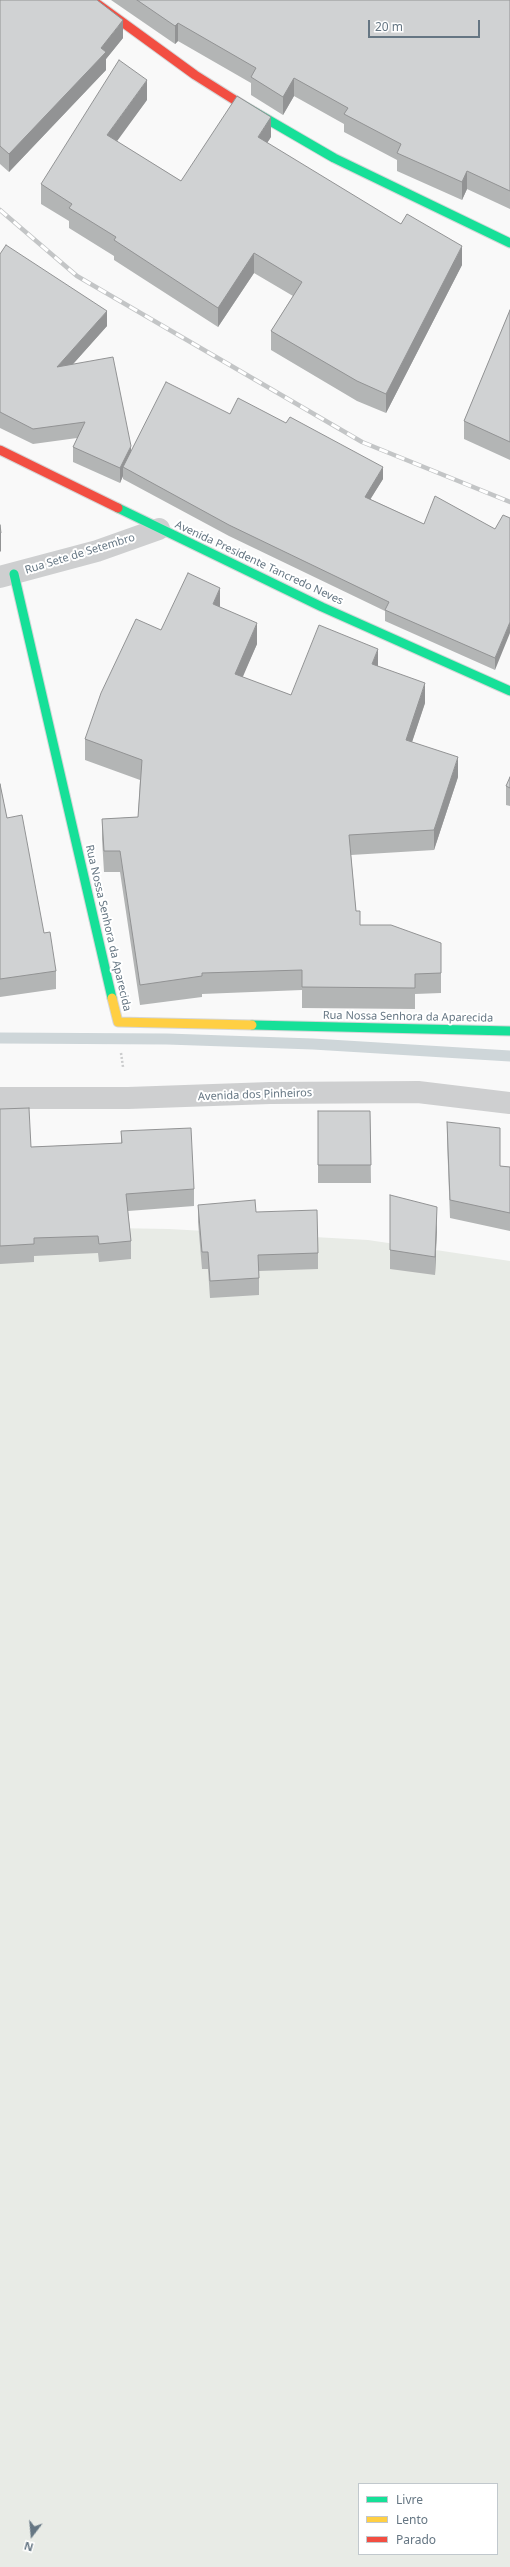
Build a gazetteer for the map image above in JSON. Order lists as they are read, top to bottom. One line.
{"streets":{"street":["Rua Sete de Setembro","Avenida Presidente Tancredo Neves","Rua Nossa Senhora da Aparecida","Avenida dos Pinheiros"]},"crossings":[["Rua Sete de Setembro","Avenida Presidente Tancredo Neves"],["Rua Sete de Setembro","Rua Nossa Senhora da Aparecida"]],"legend":["Livre","Lento","Parado"],"scale_bar":"20 m","north":"bottom"}
